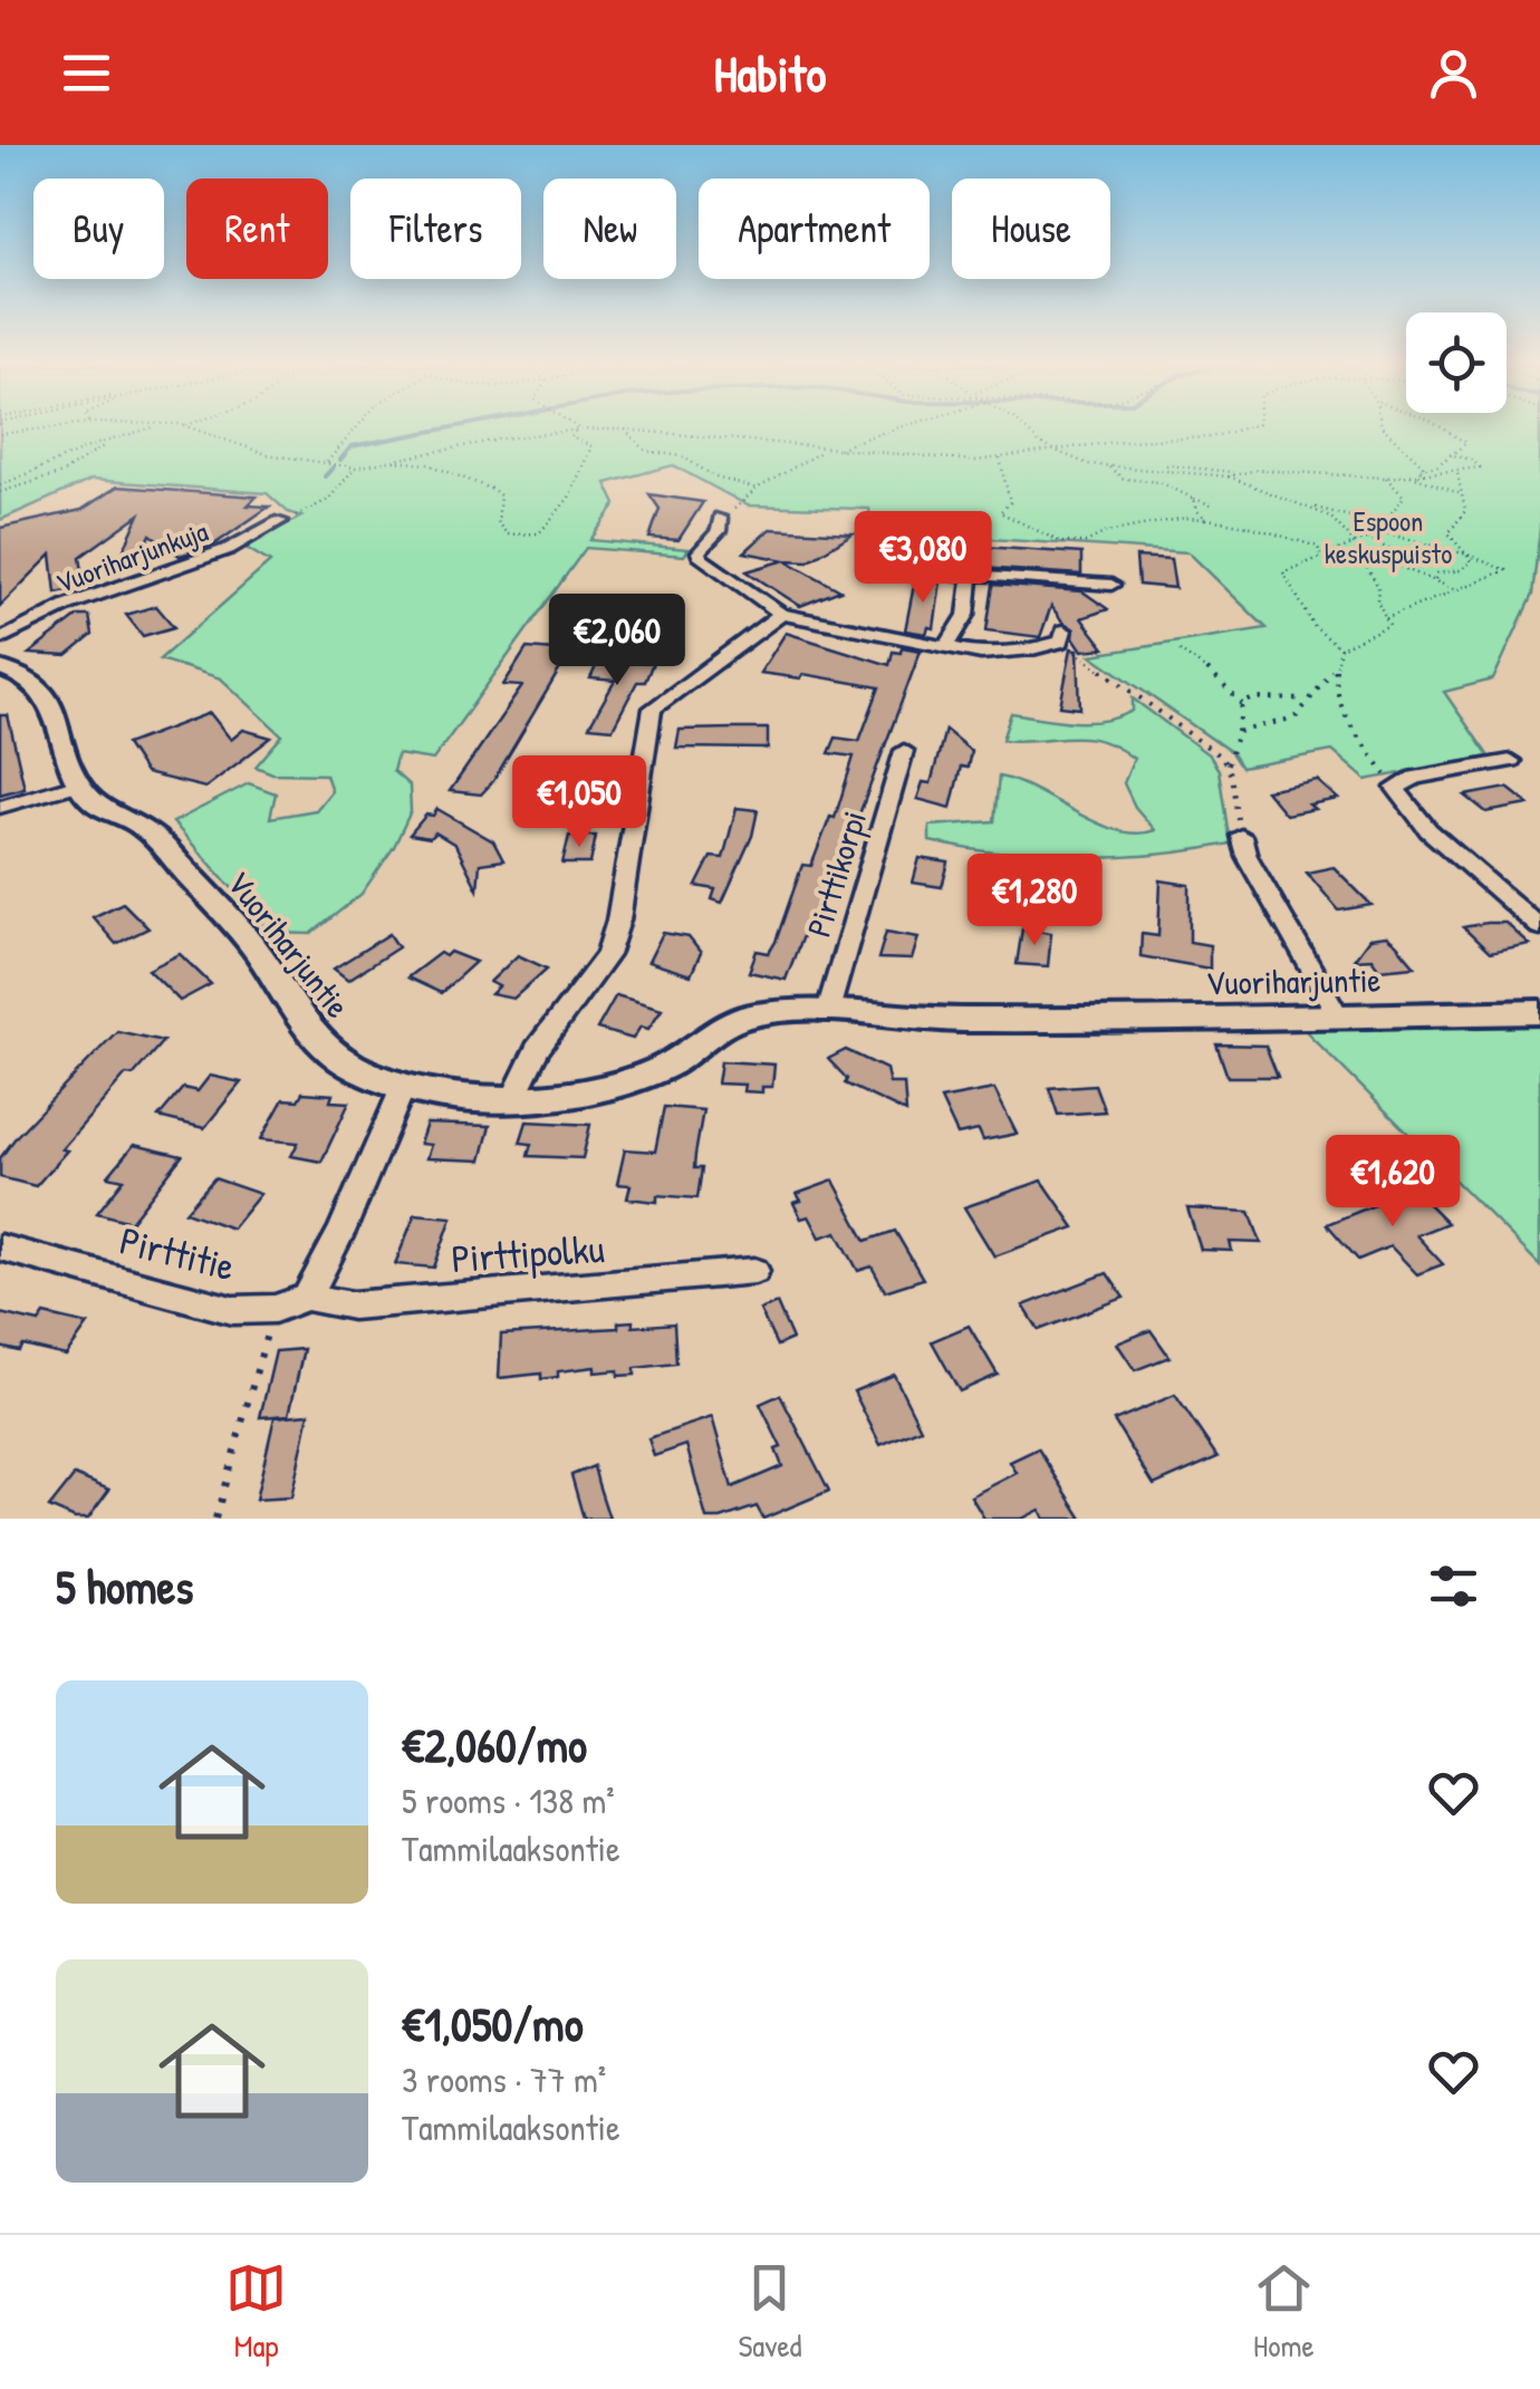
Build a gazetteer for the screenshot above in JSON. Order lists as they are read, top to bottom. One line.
{"streets":{"street":["Vuoriharjunkuja","Pirttikorpi","Vuoriharjuntie","Pirttitie","Pirttipolku"]},"crossings":[["Pirttikorpi","Vuoriharjuntie"],["Pirttitie","Pirttipolku"]],"parks":["Espoon keskuspuisto"],"page":{"header":"Habito","chip":["Buy","Rent","Filters","New","Apartment","House"],"price":["€3,080","€2,060","€1,050","€1,280","€1,620"],"heading":"5 homes","list":[{"name":"€2,060/mo","note":"5 rooms · 138 m² · Tammilaaksontie"},{"name":"€1,050/mo","note":"3 rooms · 77 m² · Tammilaaksontie"}],"tabs":["Map","Saved","Home"]}}
